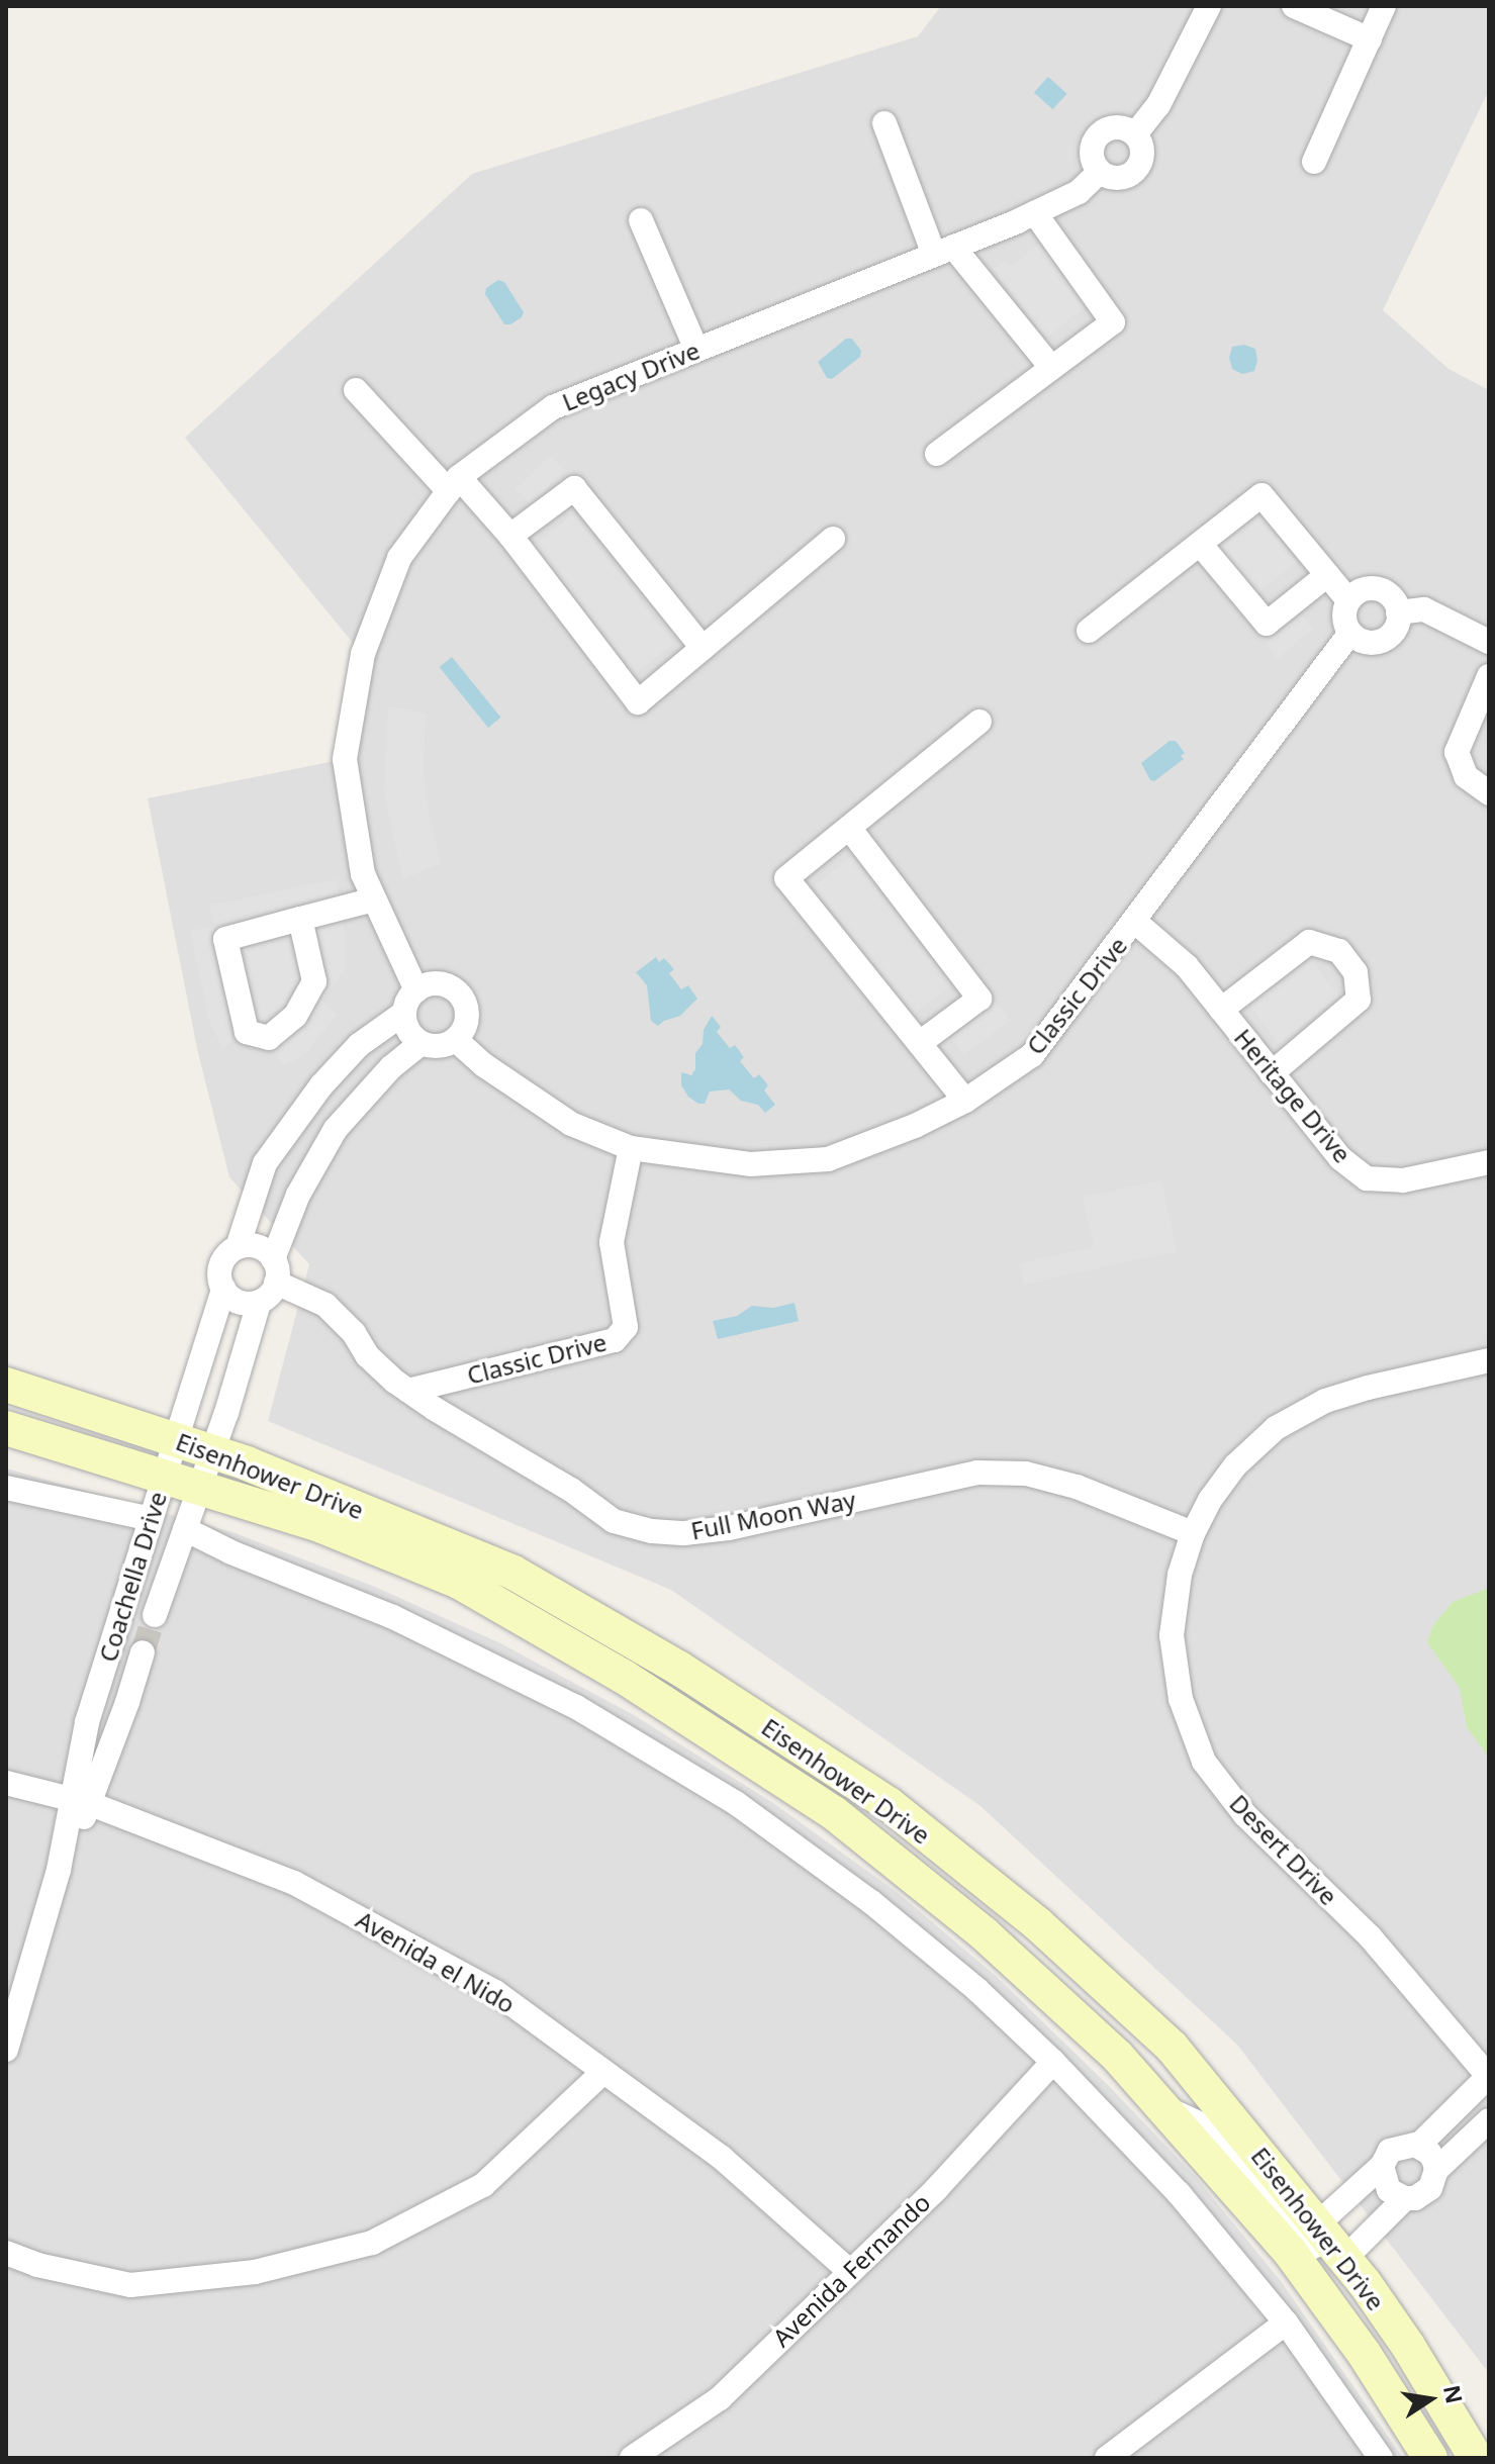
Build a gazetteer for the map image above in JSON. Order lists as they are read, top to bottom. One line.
{"streets":{"main road":["Eisenhower Drive"],"street":["Legacy Drive","Classic Drive","Heritage Drive","Full Moon Way","Coachella Drive","Desert Drive","Avenida el Nido","Avenida Fernando"]},"crossings":[["Legacy Drive","Classic Drive"],["Legacy Drive","Coachella Drive"],["Classic Drive","Heritage Drive"],["Classic Drive","Full Moon Way"],["Classic Drive","Coachella Drive"],["Eisenhower Drive","Coachella Drive"],["Full Moon Way","Coachella Drive"],["Full Moon Way","Desert Drive"],["Coachella Drive","Avenida el Nido"],["Avenida el Nido","Avenida Fernando"]],"north":"right"}
